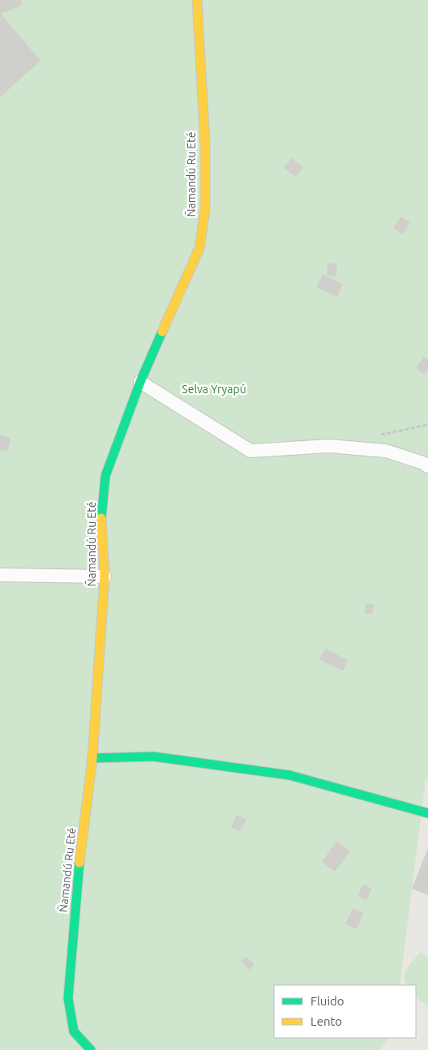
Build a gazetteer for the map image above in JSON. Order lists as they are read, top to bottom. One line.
{"streets":{"street":["Ñamandú Ru Eté"]},"parks":["Selva Yryapú"],"legend":["Fluido","Lento"]}
